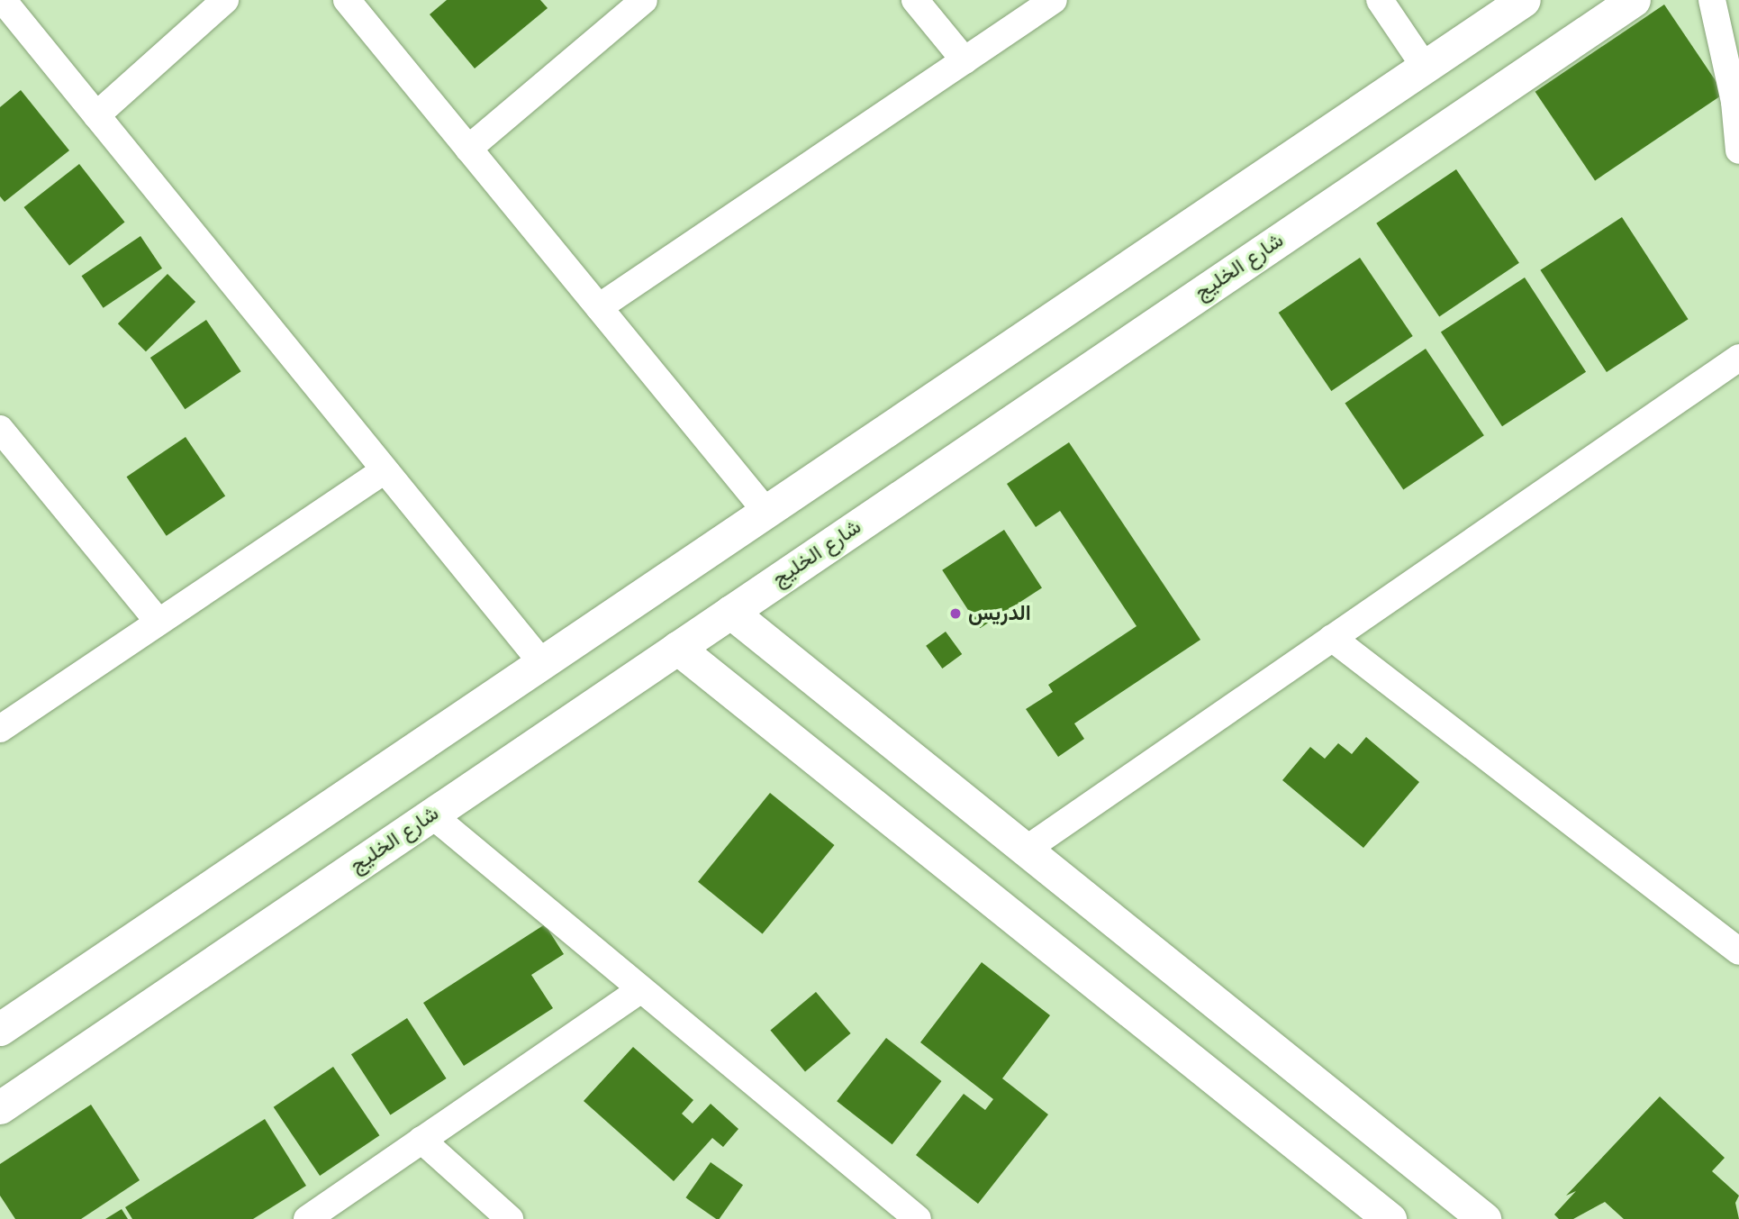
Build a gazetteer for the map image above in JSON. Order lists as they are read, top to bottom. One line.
{"streets":{"street":["شارع الخليج"]},"places":["الدريس"]}
